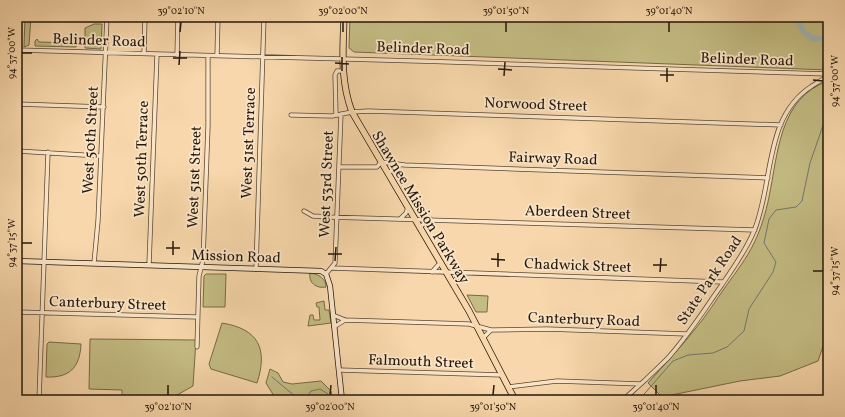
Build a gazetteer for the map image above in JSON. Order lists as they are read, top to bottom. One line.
{"streets":{"highway":["Shawnee Mission Parkway"],"main road":["Mission Road"],"street":["Belinder Road","Norwood Street","West 50th Street","West 51st Terrace","Fairway Road","West 50th Terrace","West 51st Street","West 53rd Street","Aberdeen Street","Chadwick Street","State Park Road","Canterbury Street","Canterbury Road","Falmouth Street"]},"crossings":[["Belinder Road","West 50th Street"],["Belinder Road","West 51st Terrace"],["Belinder Road","West 50th Terrace"],["Belinder Road","West 51st Street"],["Belinder Road","Shawnee Mission Parkway"],["Norwood Street","West 53rd Street"],["Norwood Street","Shawnee Mission Parkway"],["Norwood Street","State Park Road"],["West 50th Street","Mission Road"],["West 51st Terrace","Mission Road"],["Fairway Road","West 53rd Street"],["Fairway Road","Shawnee Mission Parkway"],["Fairway Road","State Park Road"],["West 50th Terrace","Mission Road"],["West 51st Street","Mission Road"],["West 51st Street","Canterbury Street"],["West 53rd Street","Shawnee Mission Parkway"],["West 53rd Street","Aberdeen Street"],["West 53rd Street","Chadwick Street"],["Shawnee Mission Parkway","Aberdeen Street"],["Shawnee Mission Parkway","Chadwick Street"],["Shawnee Mission Parkway","Falmouth Street"],["Aberdeen Street","State Park Road"],["Chadwick Street","State Park Road"],["State Park Road","Canterbury Road"]],"coordinates":["39°02'10\"N","39°02'00\"N","39°01'50\"N","39°01'40\"N","94°37'00\"W","94°37'15\"W"]}
